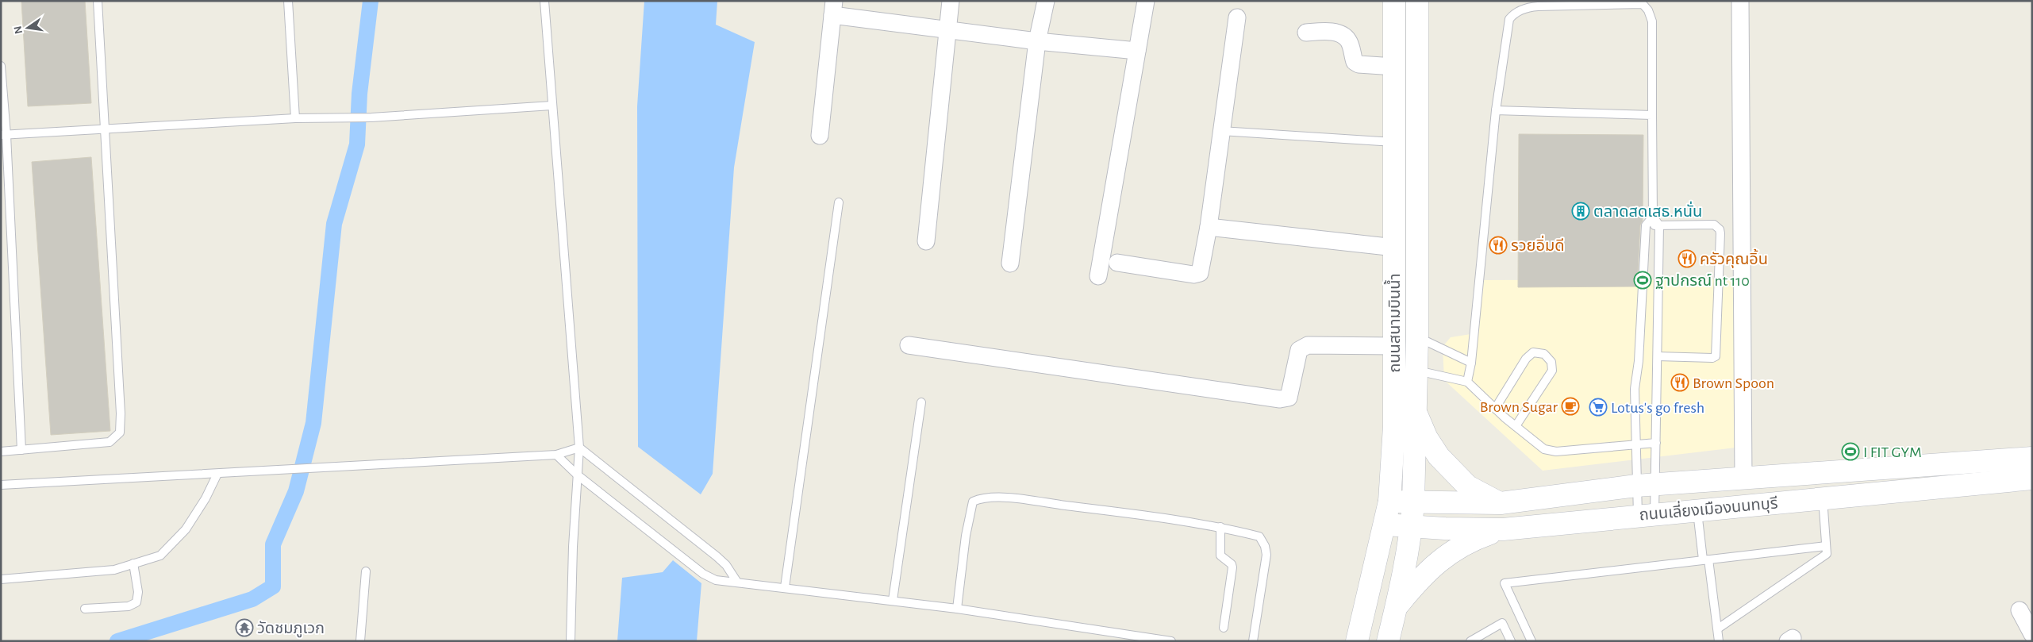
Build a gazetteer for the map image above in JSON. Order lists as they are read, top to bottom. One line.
{"streets":{"main road":["ถนนสนามบินน้ำ","ถนนเลี่ยงเมืองนนทบุรี"]},"crossings":[["ถนนสนามบินน้ำ","ถนนเลี่ยงเมืองนนทบุรี"]],"places":{"building":["ตลาดสดเสธ.หนั่น"],"restaurant":["รวยอิ่มดี","ครัวคุณอิ้น","Brown Spoon"],"sports":["ฐาปกรณ์ nt 110","I FIT GYM"],"cafe":["Brown Sugar"],"supermarket":["Lotus's go fresh"],"temple":["วัดชมภูเวก"]},"north":"left"}
